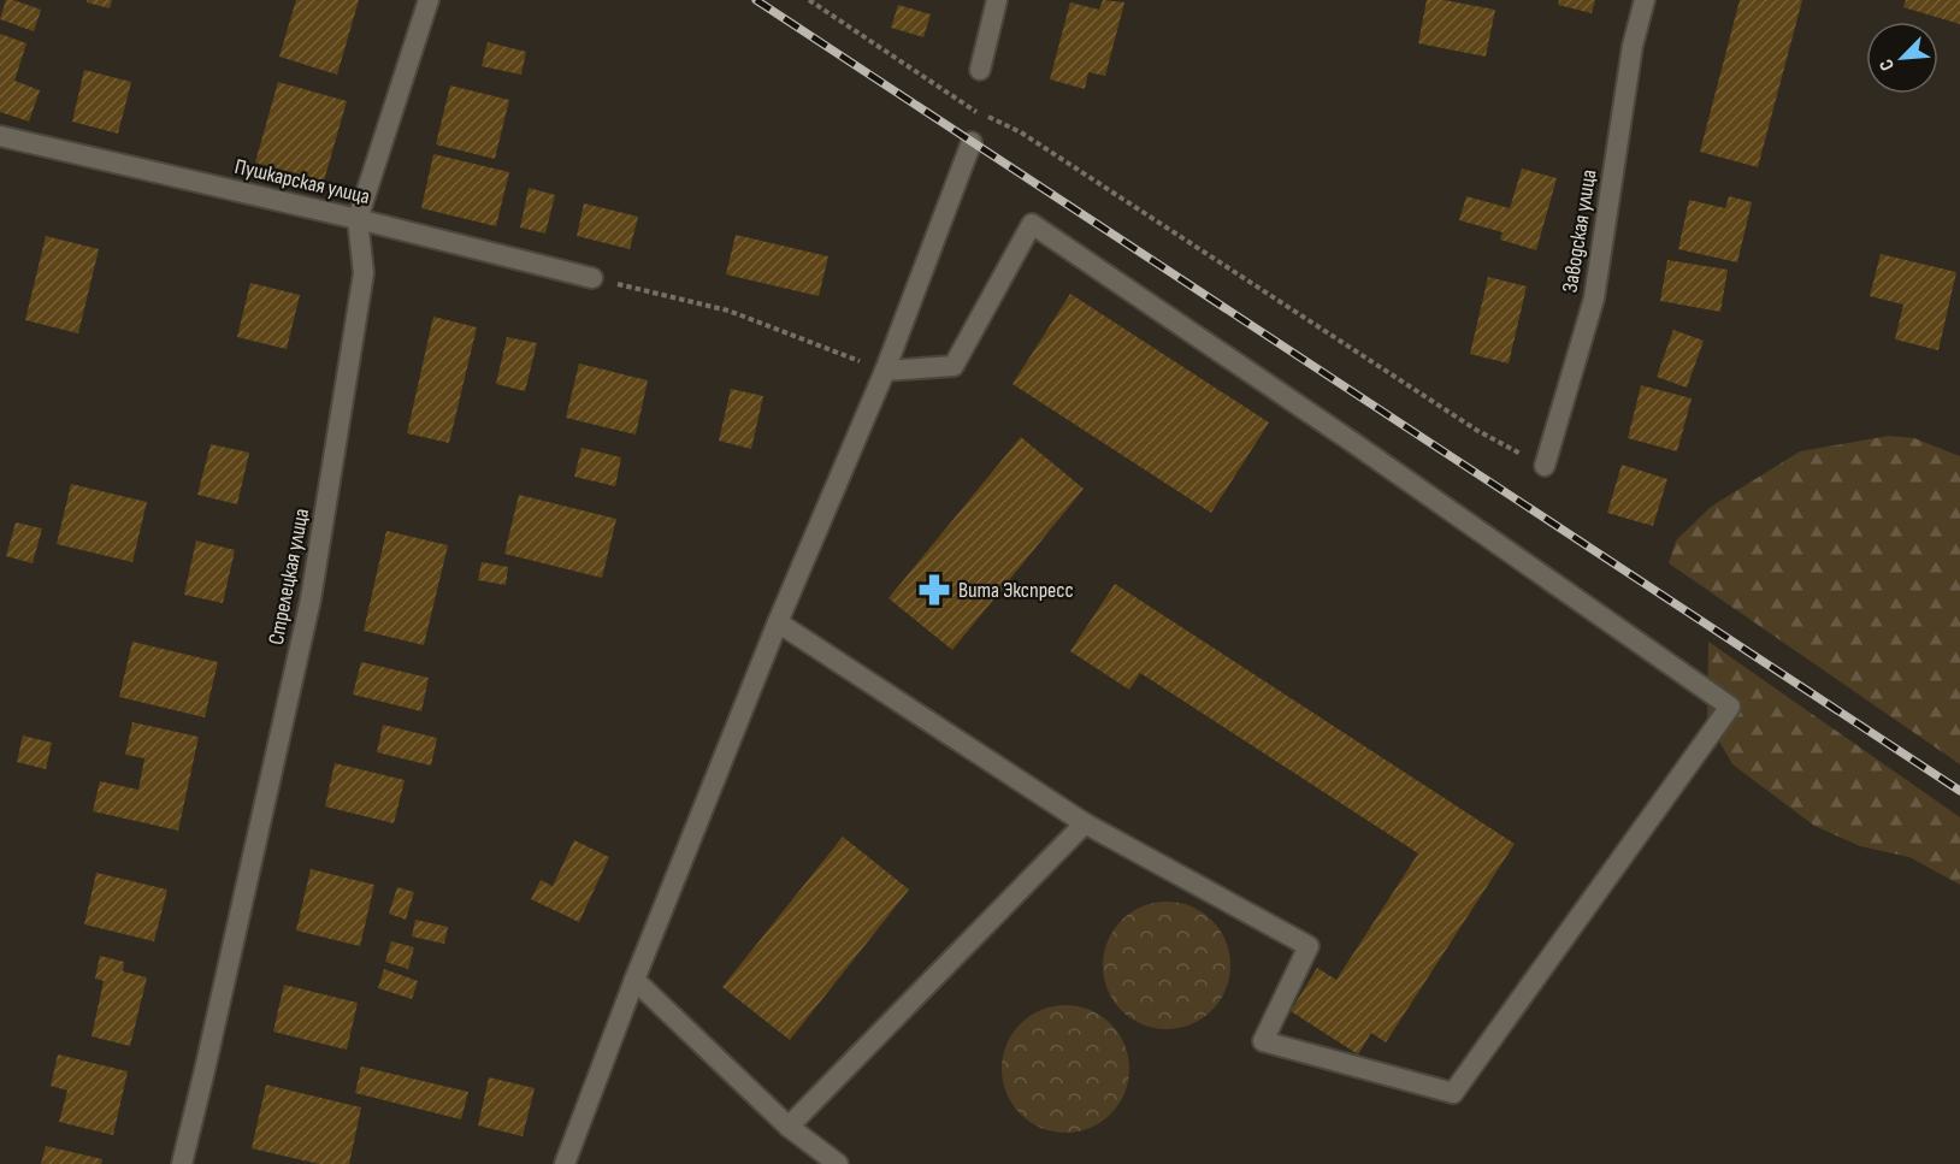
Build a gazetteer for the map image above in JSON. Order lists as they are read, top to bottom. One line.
{"streets":{"street":["Пушкарская улица","Заводская улица","Стрелецкая улица"]},"crossings":[["Пушкарская улица","Стрелецкая улица"]],"places":{"pharmacy":["Вита Экспресс"]},"north":"bottom left"}
